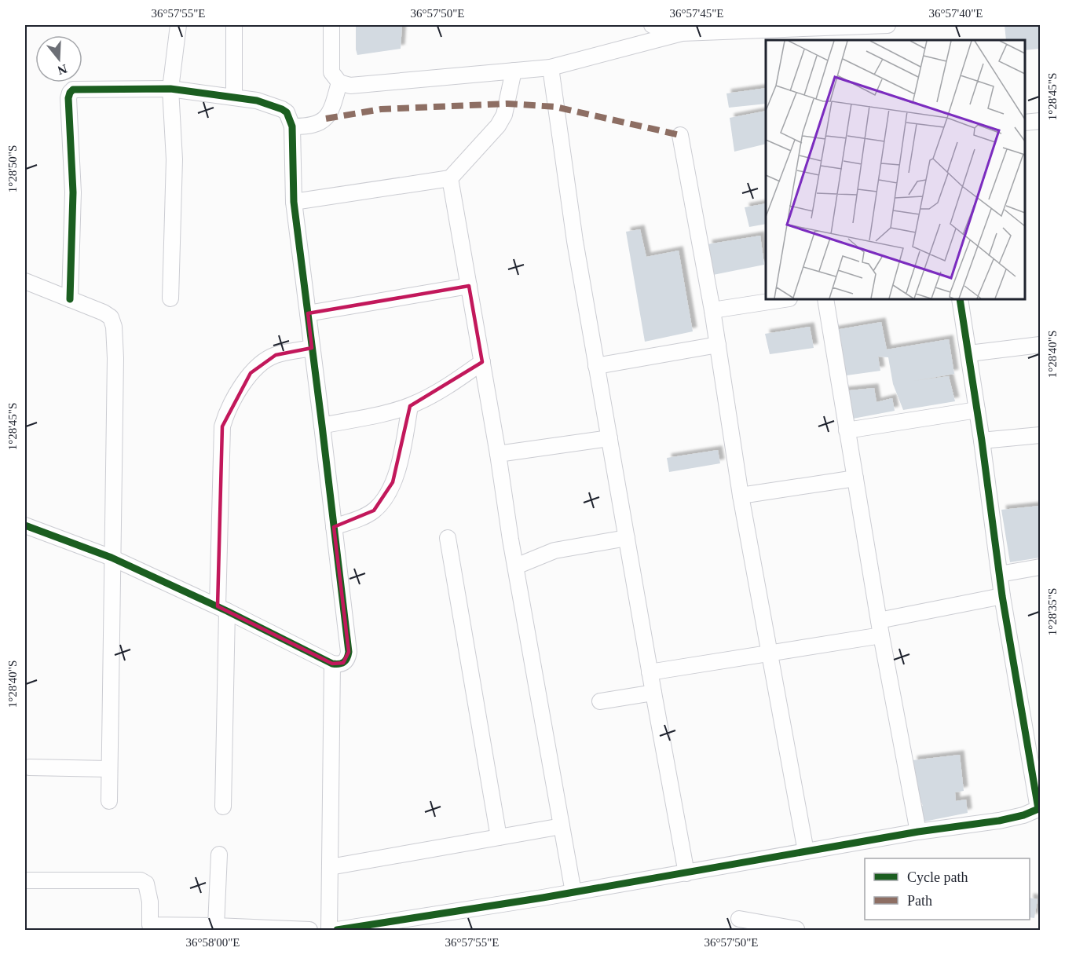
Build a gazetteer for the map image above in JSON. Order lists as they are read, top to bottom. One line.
{"legend":["Cycle path","Path"],"north":"bottom","coordinates":["36°57'55\"E","36°57'50\"E","36°57'45\"E","36°57'40\"E","1°28'45\"S","1°28'50\"S","1°28'40\"S","1°28'35\"S","36°58'00\"E"]}
